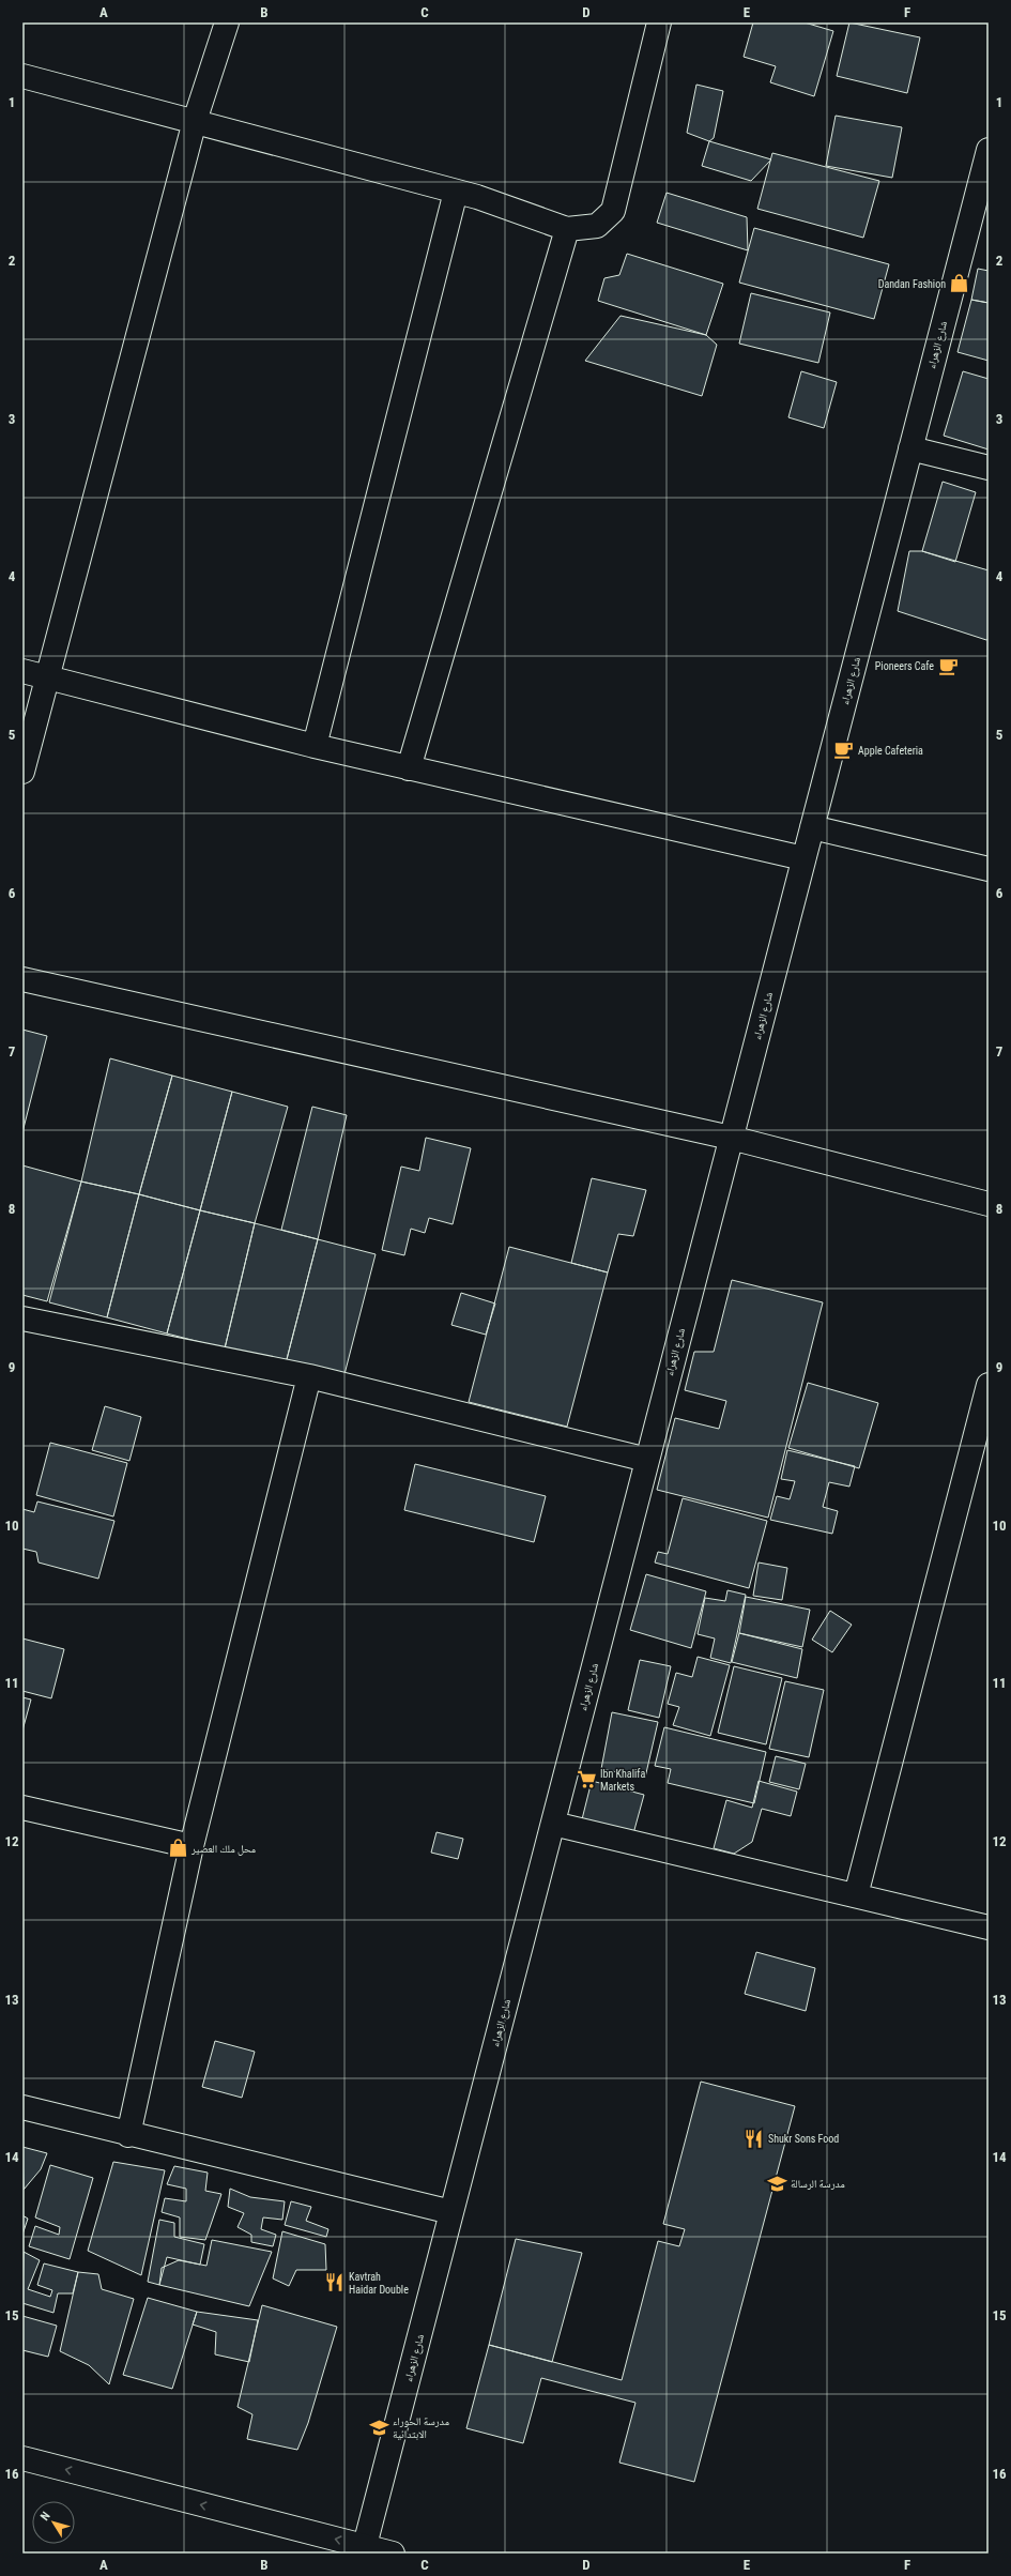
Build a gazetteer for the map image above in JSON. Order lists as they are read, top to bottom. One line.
{"streets":{"street":["شارع الزهراء"]},"places":{"shop":["Dandan Fashion","محل ملك العصير"],"cafe":["Pioneers Cafe","Apple Cafeteria"],"supermarket":["Ibn Khalifa Markets"],"restaurant":["Shukr Sons Food","Kavtrah Haidar Double"],"school or university":["مدرسة الرسالة","مدرسة الحوراء الابتدائية"]},"north":"top left","grid":{"columns":["A","B","C","D","E","F"],"rows":["1","2","3","4","5","6","7","8","9","10","11","12","13","14","15","16"]}}
